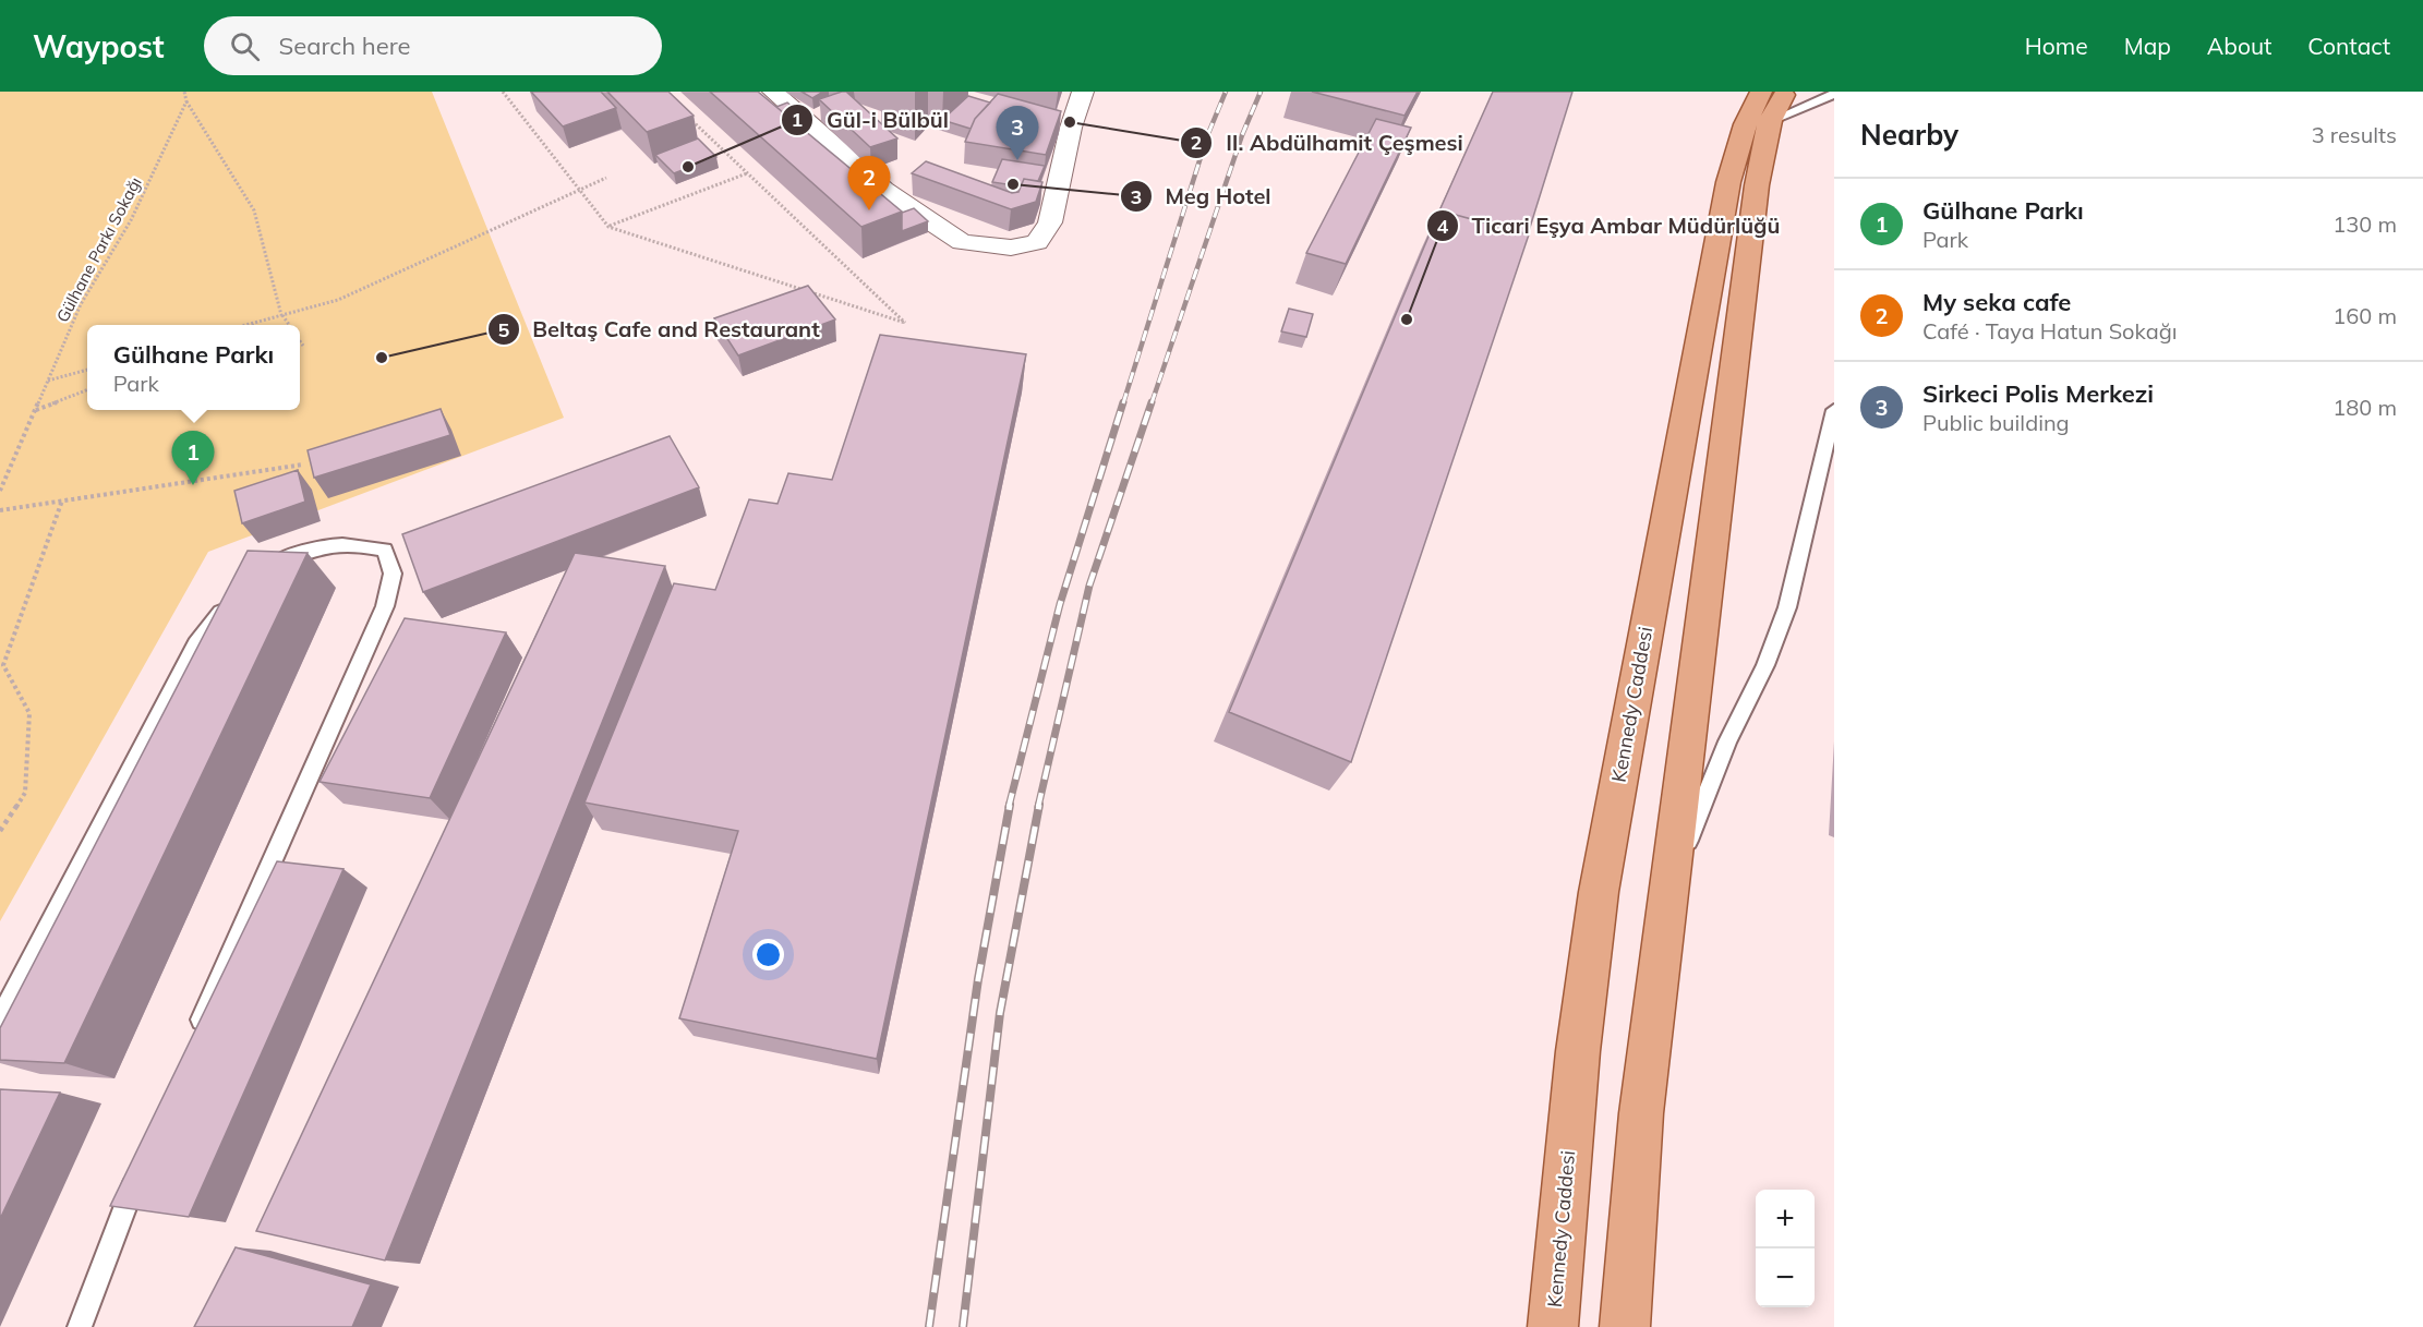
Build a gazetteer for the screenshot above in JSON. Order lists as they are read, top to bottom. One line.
{"streets":{"main road":["Kennedy Caddesi"],"path":["Gülhane Parkı Sokağı"]},"places":["II. Abdülhamit Çeşmesi","Gül-i Bülbül","Meg Hotel","Ticari Eşya Ambar Müdürlüğü","Beltaş Cafe and Restaurant"],"page":{"header":"Waypost","search":"Search here","nav":["Home","Map","About","Contact"],"heading":["Nearby","3 results"],"pins":["3","2","1"],"list":[{"mark":"1","name":"Gülhane Parkı","note":"Park","value":"130 m"},{"mark":"2","name":"My seka cafe","note":"Café · Taya Hatun Sokağı","value":"160 m"},{"mark":"3","name":"Sirkeci Polis Merkezi","note":"Public building","value":"180 m"}],"popup":["Gülhane Parkı","Park"],"map_buttons":["+","−"]}}
